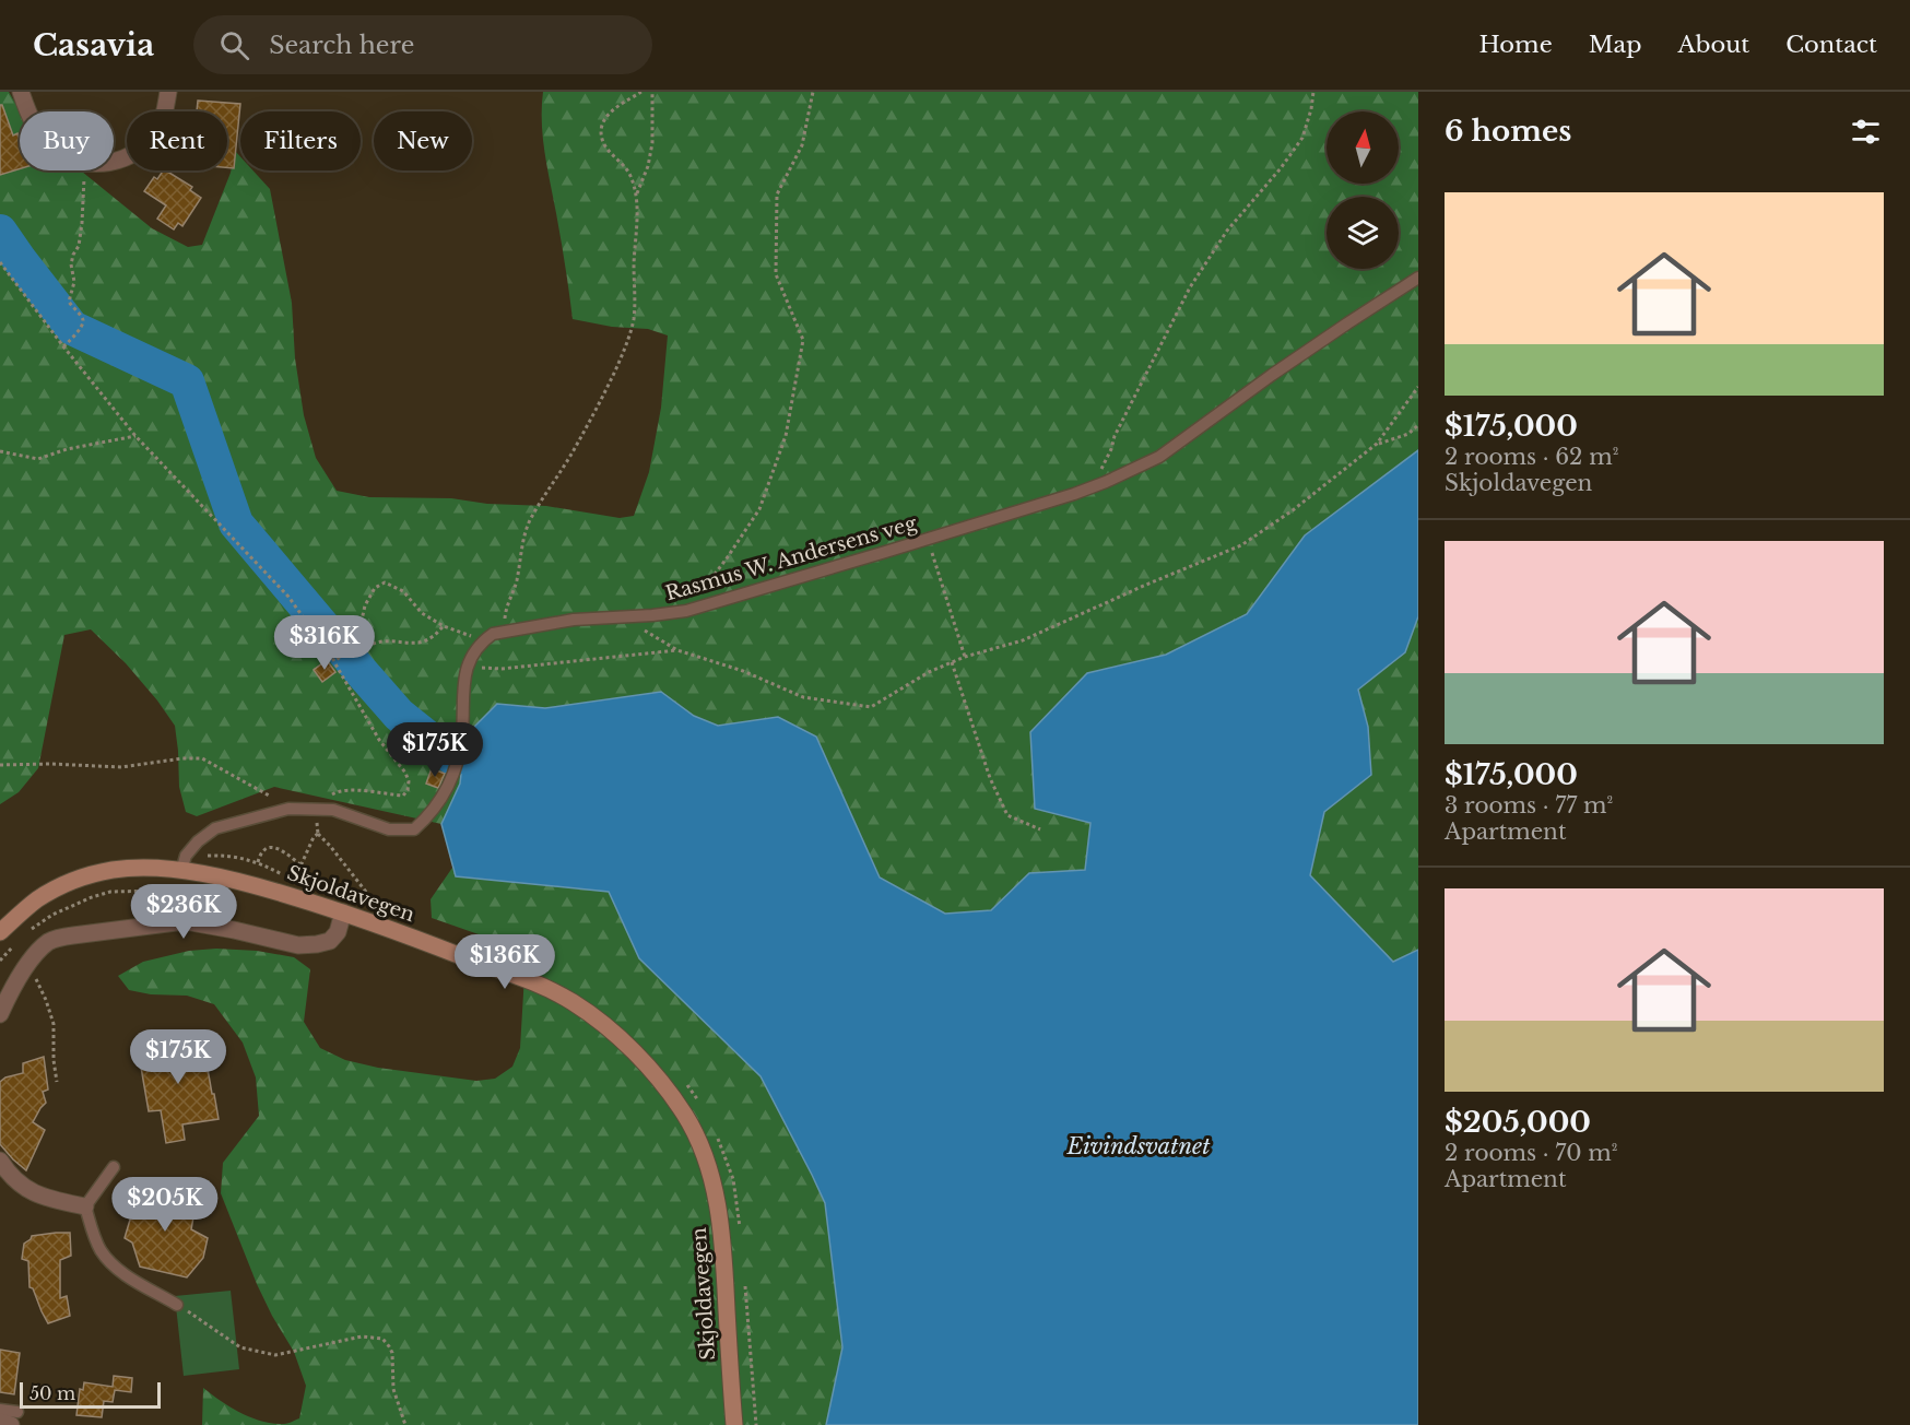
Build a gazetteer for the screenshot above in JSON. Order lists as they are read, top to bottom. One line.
{"streets":{"main road":["Skjoldavegen"],"lane":["Rasmus W. Andersens veg"]},"water":["Eivindsvatnet"],"scale_bar":"50 m","north":"top","page":{"header":"Casavia","search":"Search here","nav":["Home","Map","About","Contact"],"heading":"6 homes","chip":["Buy","Rent","Filters","New"],"list":[{"name":"$175,000","note":"2 rooms · 62 m² · Skjoldavegen"},{"name":"$175,000","note":"3 rooms · 77 m² · Apartment"},{"name":"$205,000","note":"2 rooms · 70 m² · Apartment"}],"price":["$316K","$175K","$236K","$136K","$175K","$205K"],"scale":"50 m"}}
